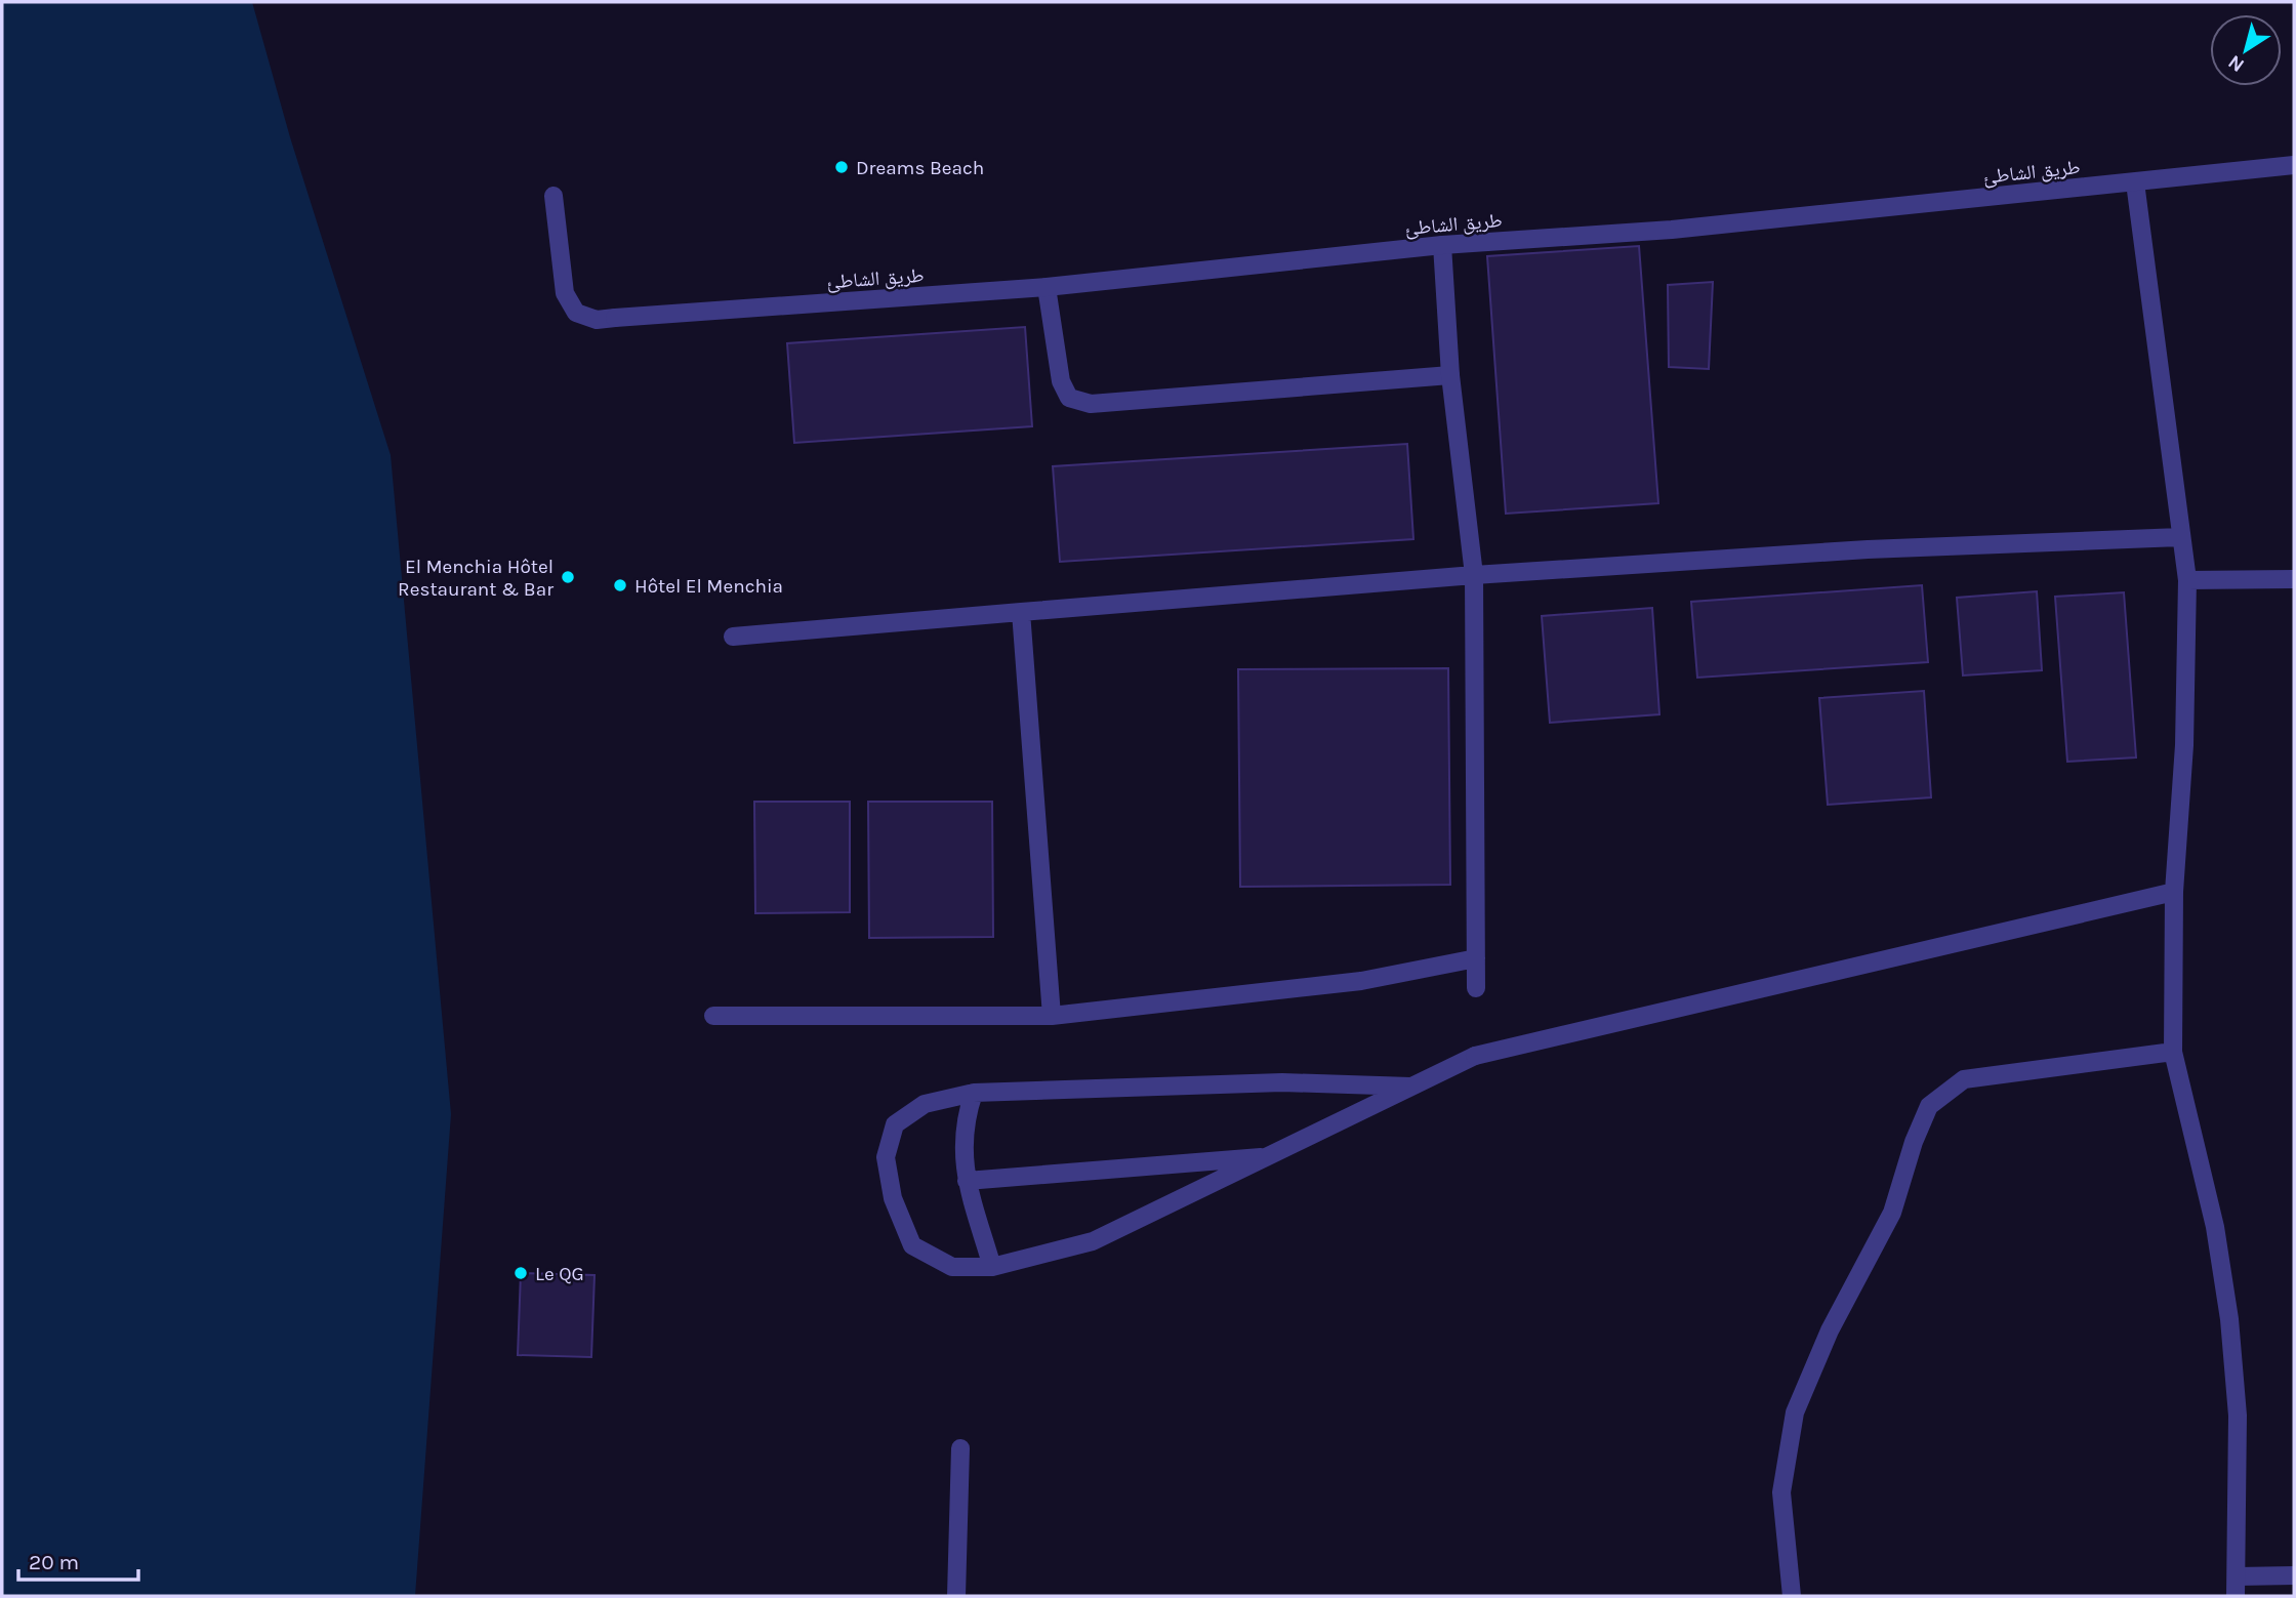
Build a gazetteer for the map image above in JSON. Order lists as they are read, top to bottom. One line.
{"streets":{"street":["طريق الشاطئ"]},"places":["Dreams Beach","El Menchia Hôtel Restaurant & Bar","Hôtel El Menchia","Le QG"],"scale_bar":"20 m","north":"bottom left"}
